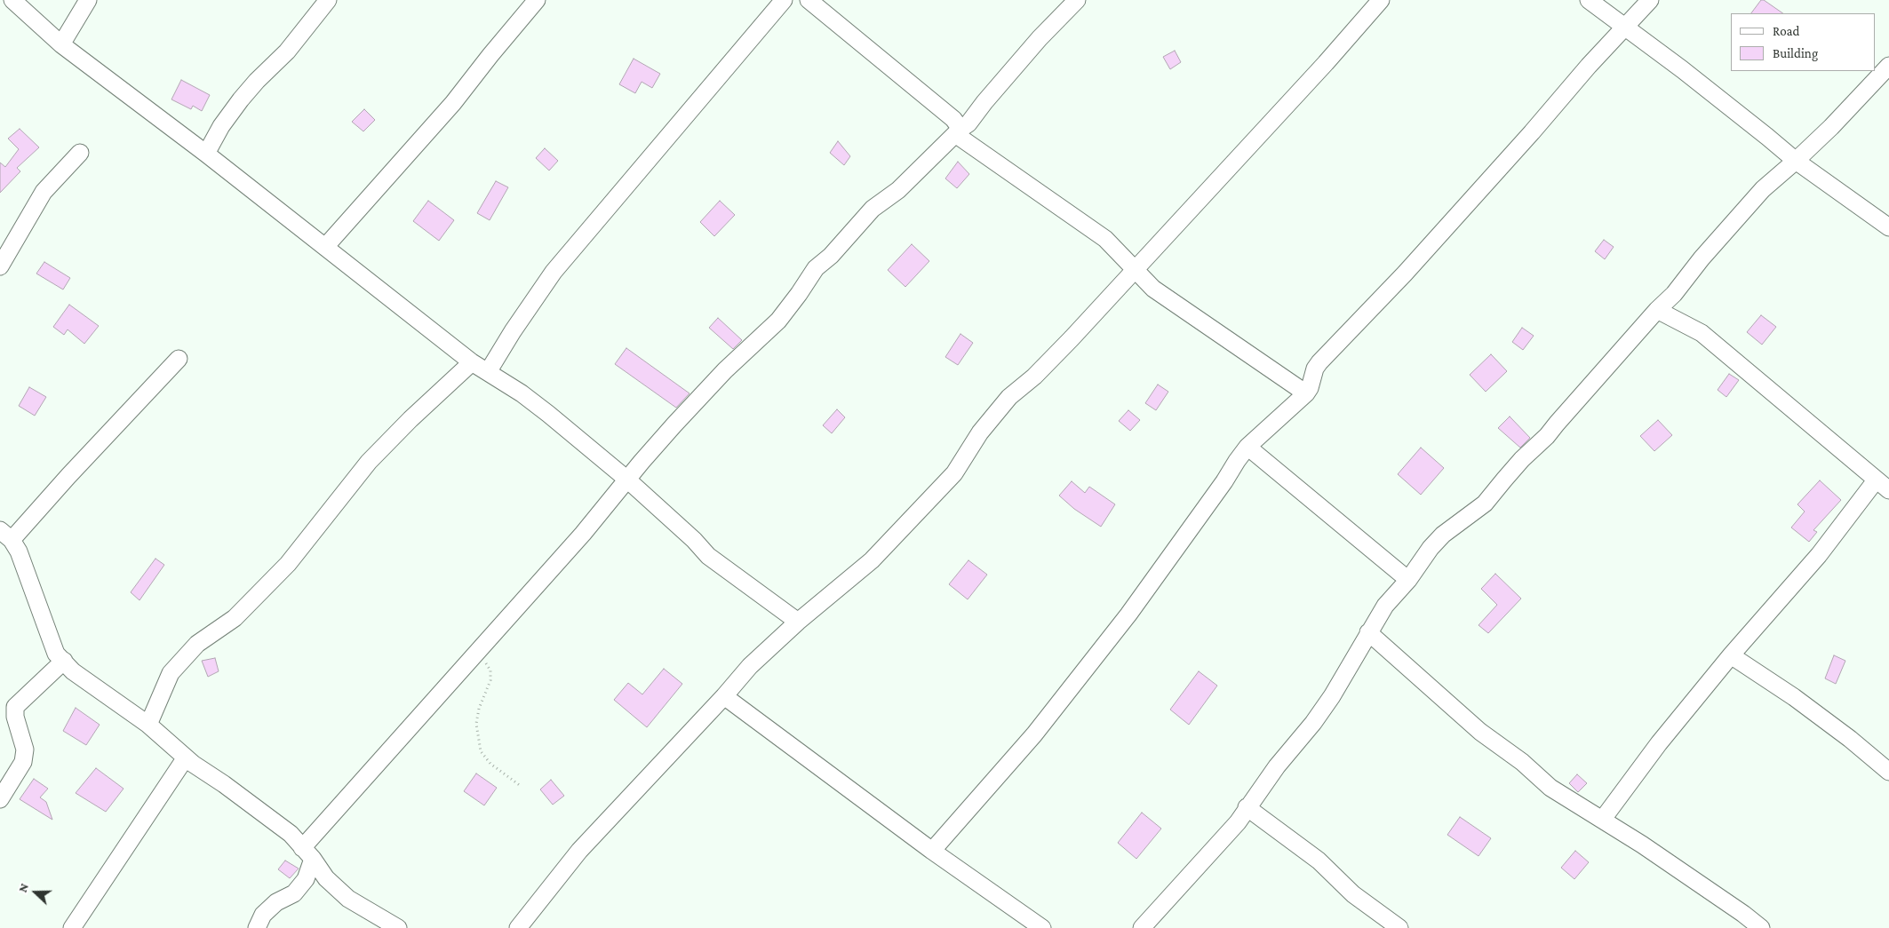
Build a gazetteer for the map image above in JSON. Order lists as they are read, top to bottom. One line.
{"legend":["Road","Building"],"north":"left"}
